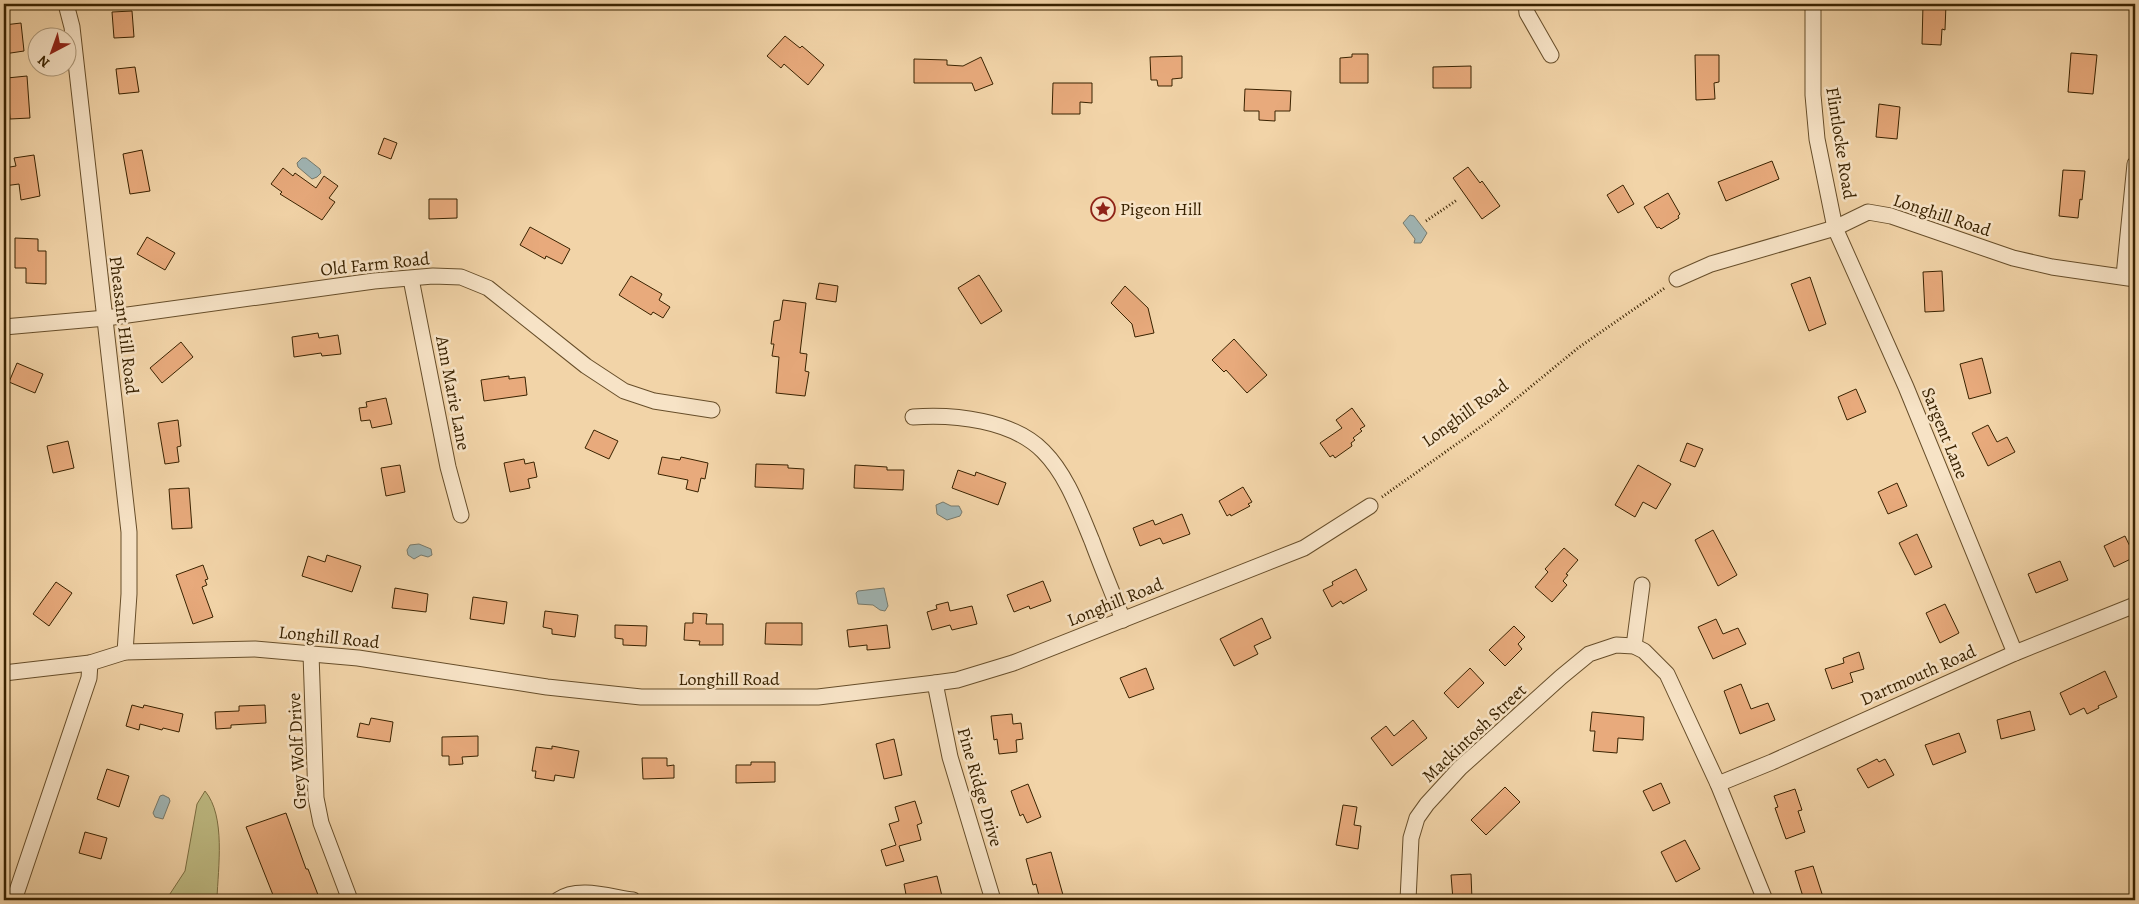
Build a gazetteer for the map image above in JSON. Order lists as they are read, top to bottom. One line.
{"streets":{"street":["Flintlocke Road","Longhill Road","Old Farm Road","Pheasant Hill Road","Ann Marie Lane","Sargent Lane","Dartmouth Road","Mackintosh Street","Grey Wolf Drive","Pine Ridge Drive"]},"crossings":[["Flintlocke Road","Longhill Road"],["Flintlocke Road","Sargent Lane"],["Longhill Road","Pheasant Hill Road"],["Longhill Road","Sargent Lane"],["Longhill Road","Grey Wolf Drive"],["Longhill Road","Pine Ridge Drive"],["Old Farm Road","Pheasant Hill Road"],["Old Farm Road","Ann Marie Lane"],["Sargent Lane","Dartmouth Road"]],"places":{"place":["Pigeon Hill"]},"north":"bottom left"}
